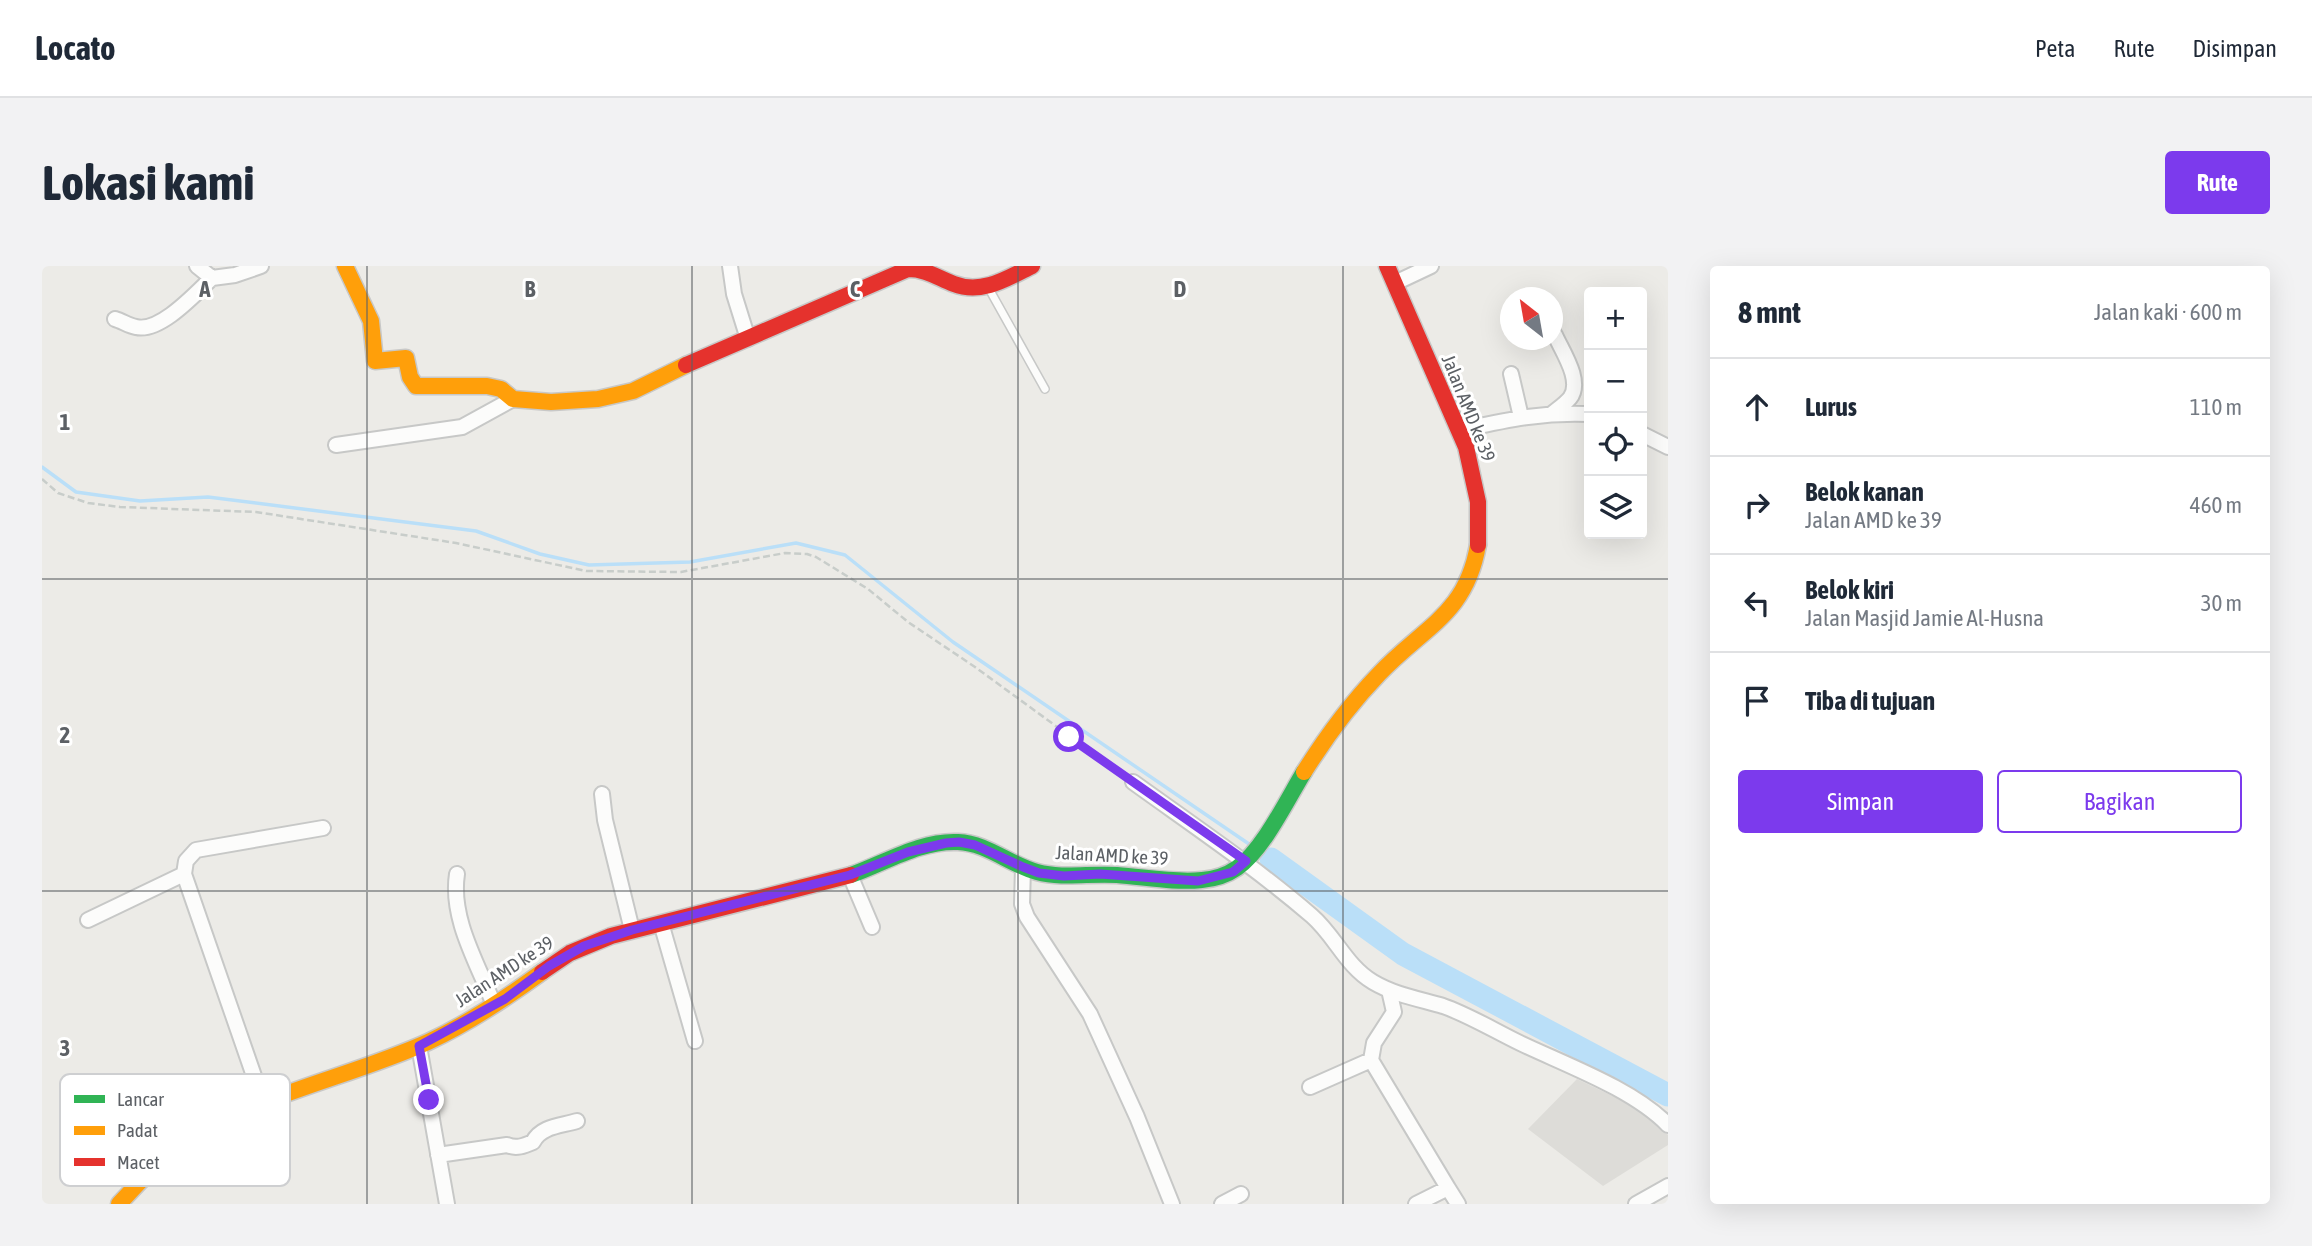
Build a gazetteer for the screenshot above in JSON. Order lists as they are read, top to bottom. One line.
{"streets":{"street":["Jalan AMD ke 39"]},"legend":["Lancar","Padat","Macet"],"north":"top left","page":{"header":"Locato","nav":["Peta","Rute","Disimpan"],"buttons":["Rute",["Simpan","Bagikan"]],"title":"Lokasi kami","heading":["8 mnt","Jalan kaki · 600 m"],"map_buttons":["+","−"],"list":[["Lurus","110 m"],["Belok kanan","Jalan AMD ke 39","460 m"],["Belok kiri","Jalan Masjid Jamie Al-Husna","30 m"],"Tiba di tujuan"]},"grid":{"columns":["A","B","C","D"],"rows":["1","2","3"]}}
